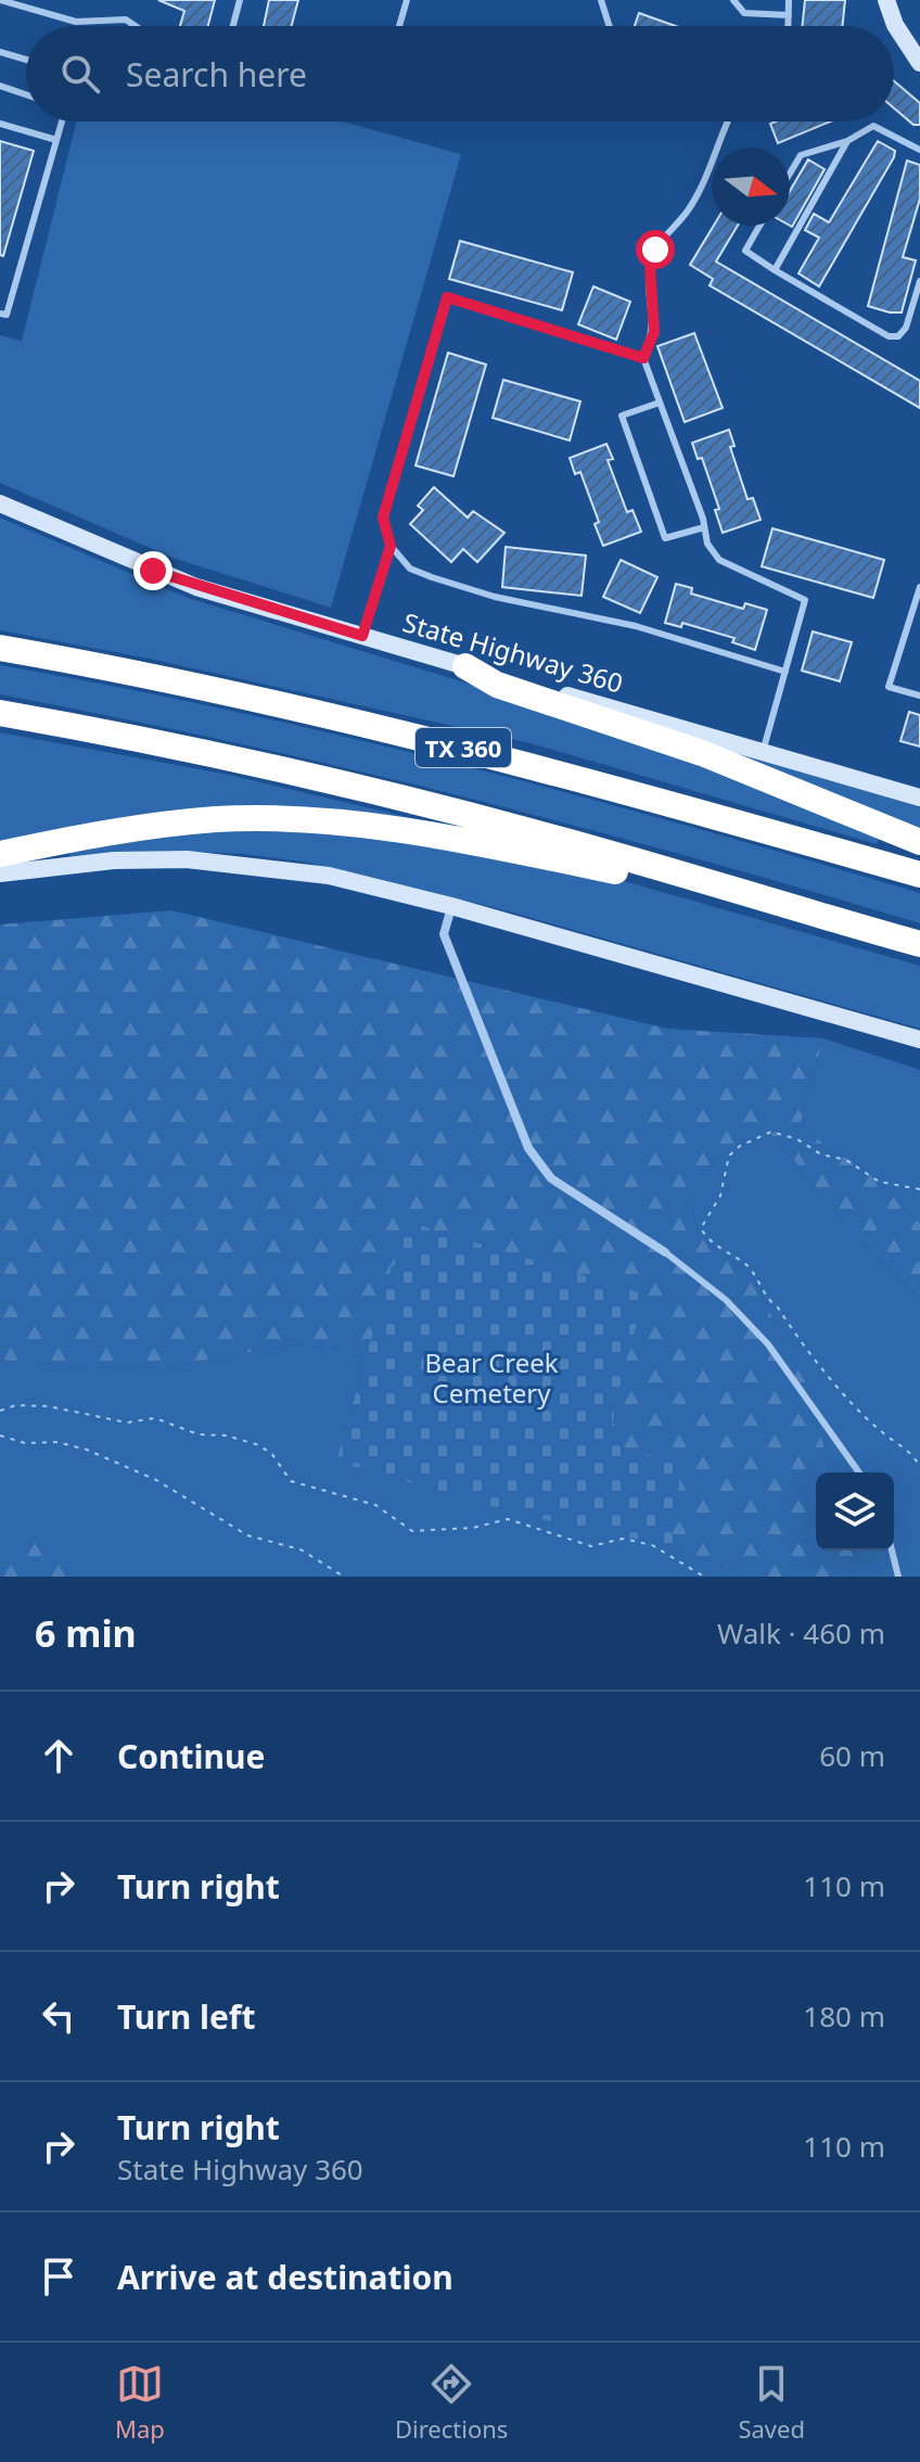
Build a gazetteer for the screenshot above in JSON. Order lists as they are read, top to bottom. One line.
{"streets":{"highway":["TX 360"],"main road":["State Highway 360"]},"parks":["Bear Creek Cemetery"],"north":"right","page":{"search":"Search here","heading":["6 min","Walk · 460 m"],"list":[["Continue","60 m"],["Turn right","110 m"],["Turn left","180 m"],["Turn right","State Highway 360","110 m"],"Arrive at destination"],"nav":["Map","Directions","Saved"]}}
